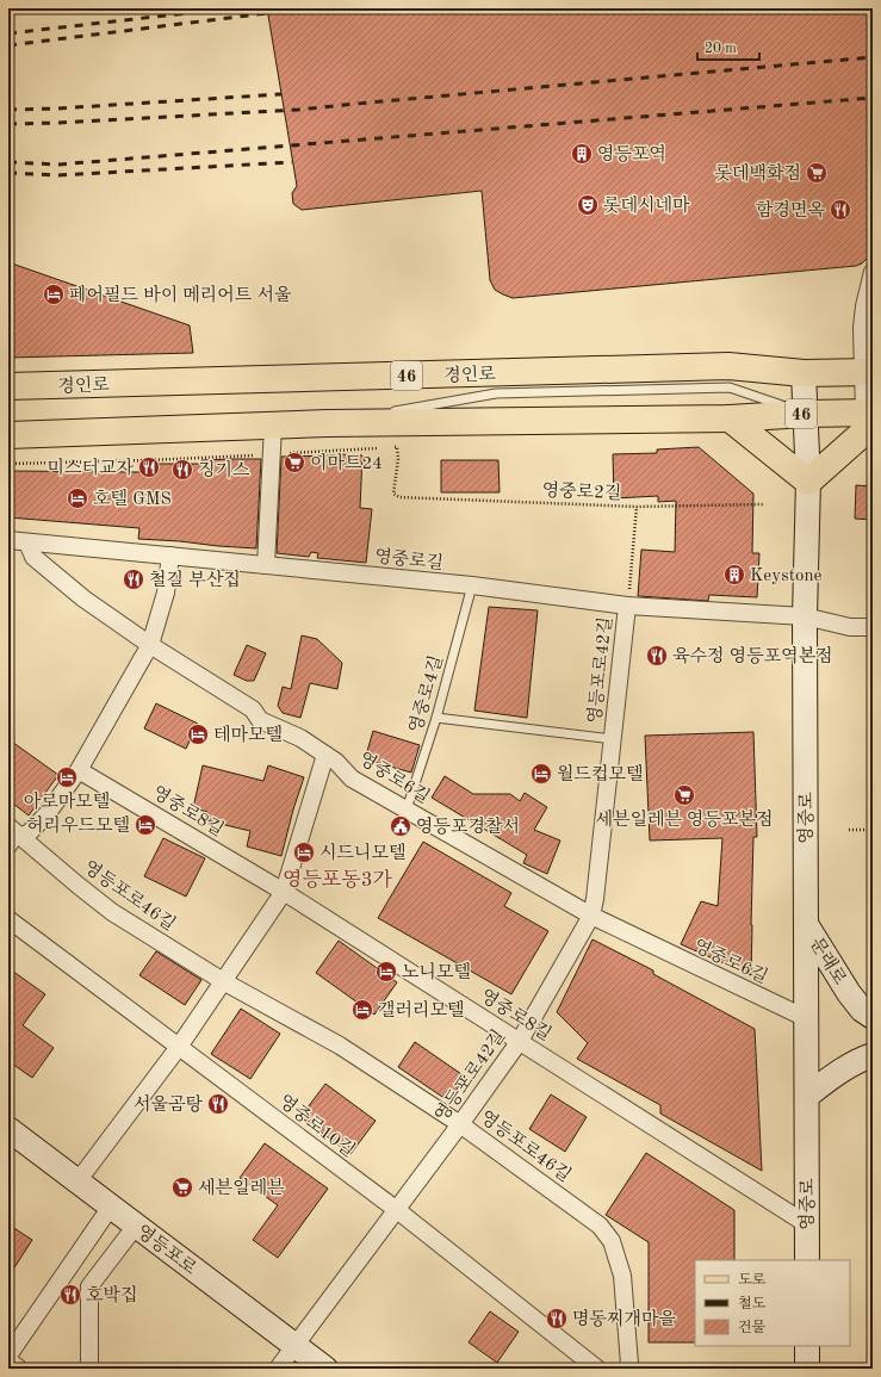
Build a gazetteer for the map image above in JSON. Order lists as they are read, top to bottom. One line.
{"streets":{"main road":["경인로","46","영중로","문래로","영등포로"],"street":["영중로길","영등포로42길","영중로6길","영중로8길","영등포로46길","영중로10길"],"lane":["영중로4길"],"path":["영중로2길"]},"crossings":[["경인로","영중로"],["46","영중로"],["영중로길","영등포로42길"],["영중로길","영중로4길"],["영중로길","영중로6길"],["영중로길","영중로"],["영등포로42길","영중로4길"],["영등포로42길","영중로6길"],["영등포로42길","영중로8길"],["영등포로42길","영등포로46길"],["영등포로42길","영중로10길"],["영등포로42길","영등포로"],["영중로4길","영중로6길"],["영중로6길","영중로"],["영중로8길","영중로"],["영중로","문래로"]],"districts":["영등포동3가"],"places":{"building":["영등포역","Keystone"],"supermarket":["롯데백화점","이마트24","세븐일레븐 영등포본점","세븐일레븐"],"theatre":["롯데시네마"],"restaurant":["함경면옥","미스터교자","징기스","철길 부산집","육수정 영등포역본점","서울곰탕","호박집","명동찌개마을"],"hotel":["페어필드 바이 메리어트 서울","호텔 GMS","테마모텔","월드컵모텔","아로마모텔","허리우드모텔","시드니모텔","노니모텔","갤러리모텔"],"public building":["영등포경찰서"]},"legend":["도로","철도","건물"],"scale_bar":"20 m"}
